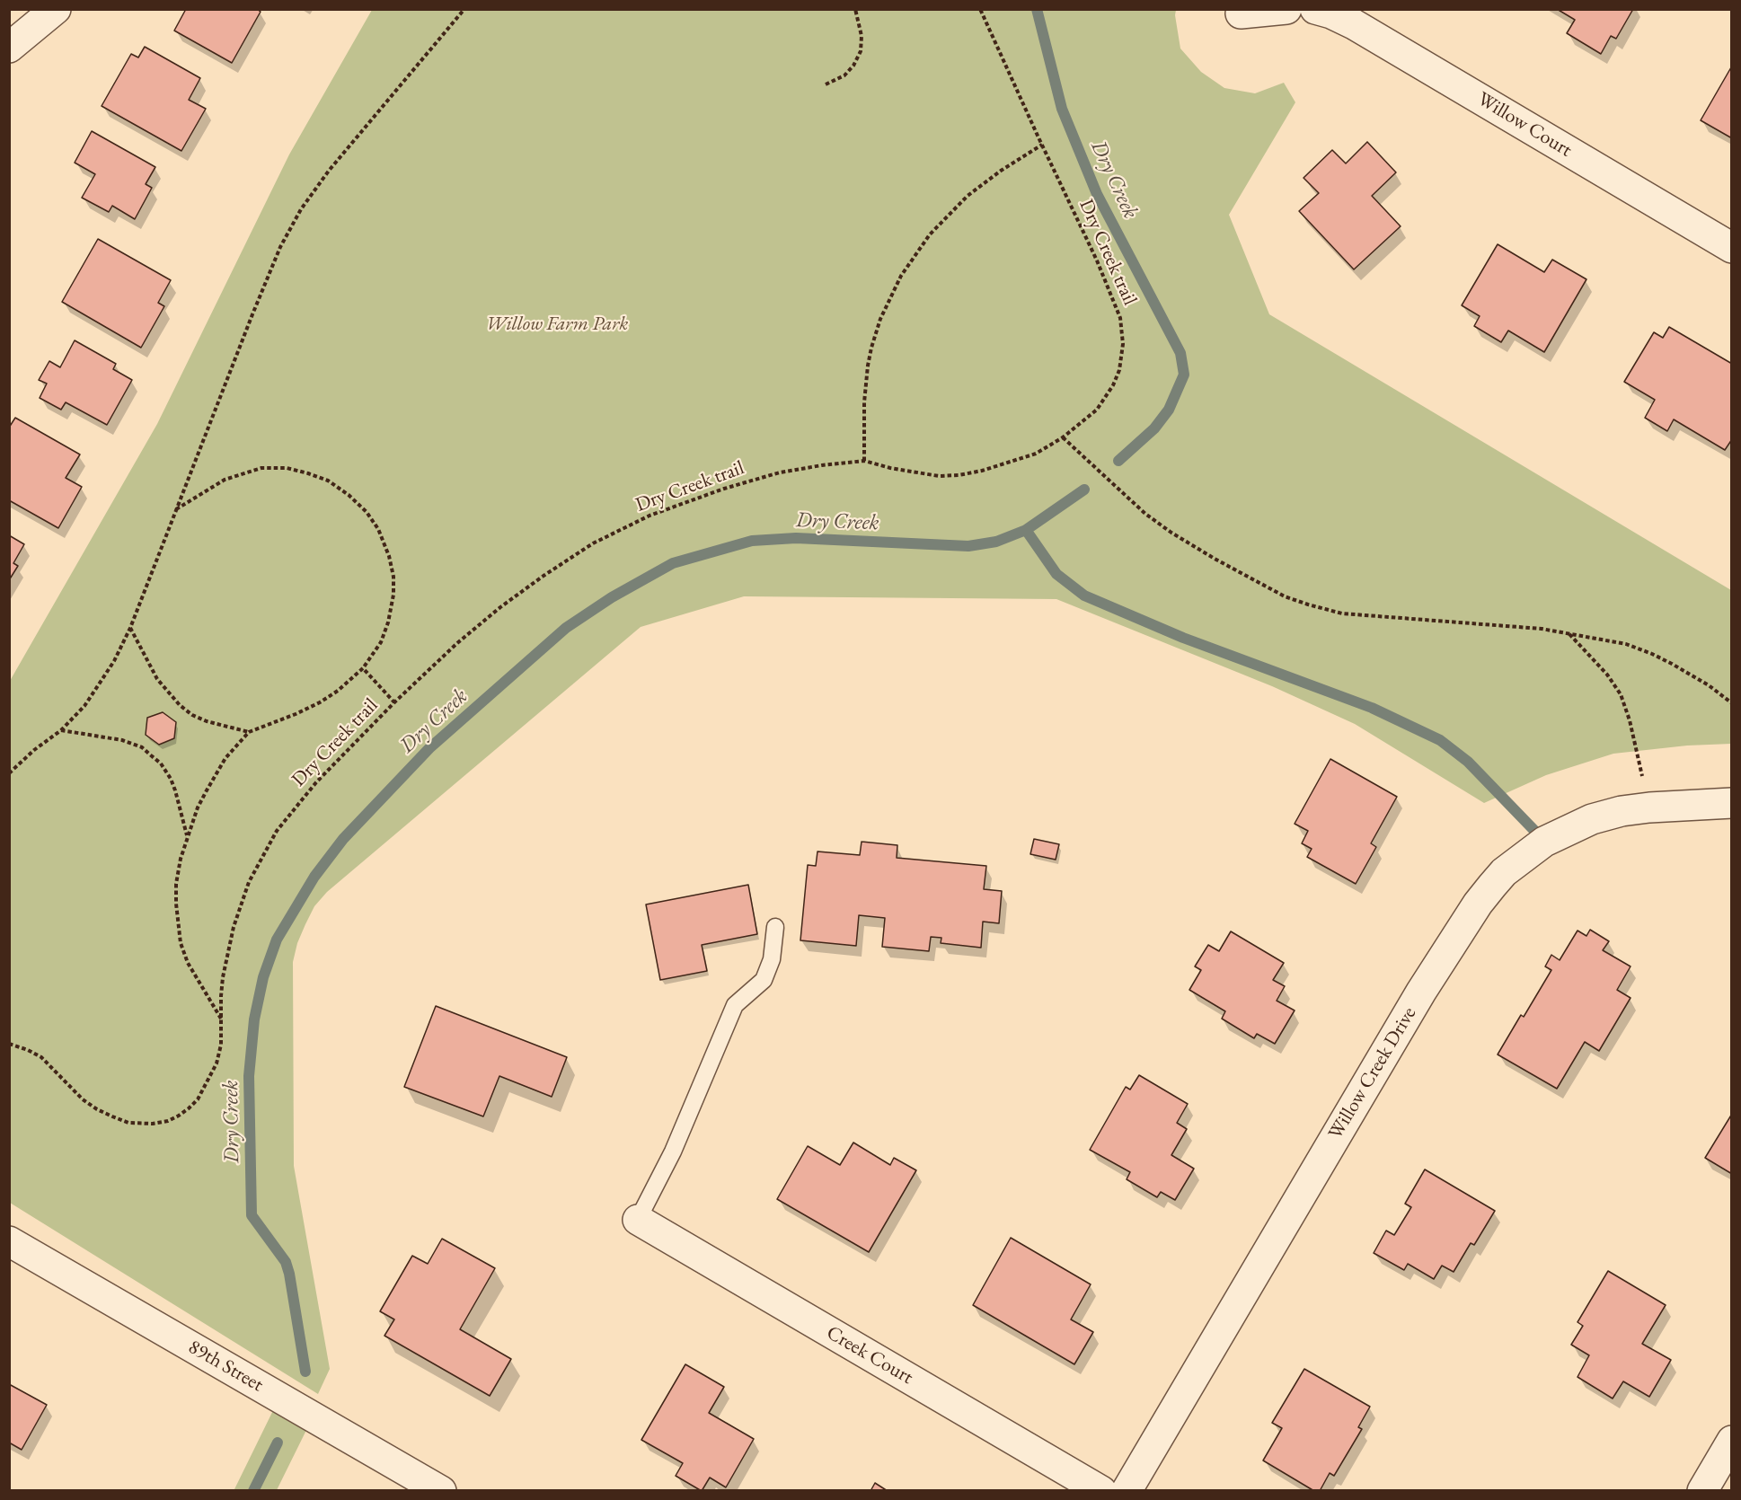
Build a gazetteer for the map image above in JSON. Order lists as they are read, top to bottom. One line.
{"streets":{"street":["Willow Court","Willow Creek Drive","Creek Court","89th Street"],"path":["Dry Creek trail"]},"water":["Dry Creek"],"parks":["Willow Farm Park"]}
